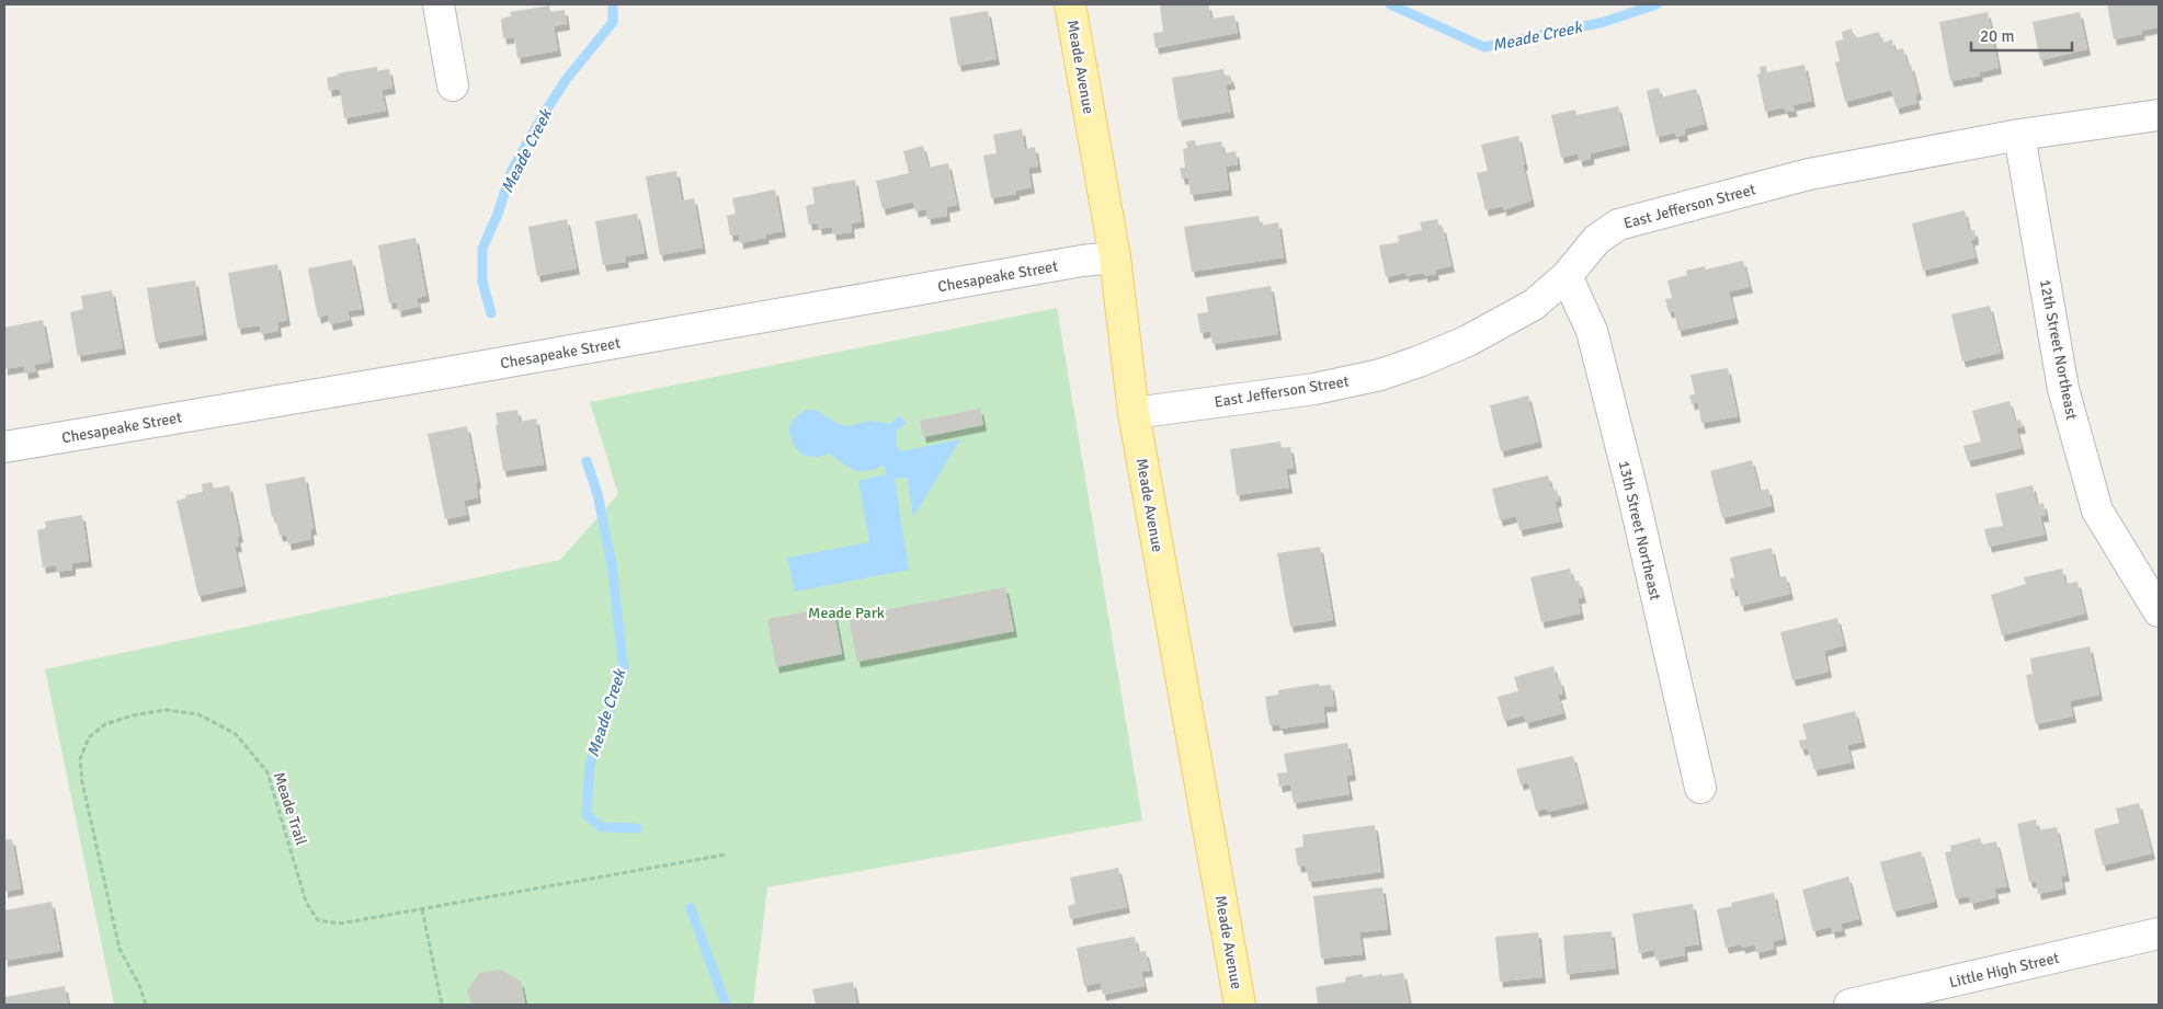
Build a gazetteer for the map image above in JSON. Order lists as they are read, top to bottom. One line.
{"streets":{"main road":["Meade Avenue"],"street":["East Jefferson Street","Chesapeake Street","12th Street Northeast","13th Street Northeast","Little High Street"],"path":["Meade Trail"]},"crossings":[["Meade Avenue","East Jefferson Street"],["Meade Avenue","Chesapeake Street"],["East Jefferson Street","12th Street Northeast"],["East Jefferson Street","13th Street Northeast"]],"water":["Meade Creek"],"parks":["Meade Park"],"scale_bar":"20 m"}
